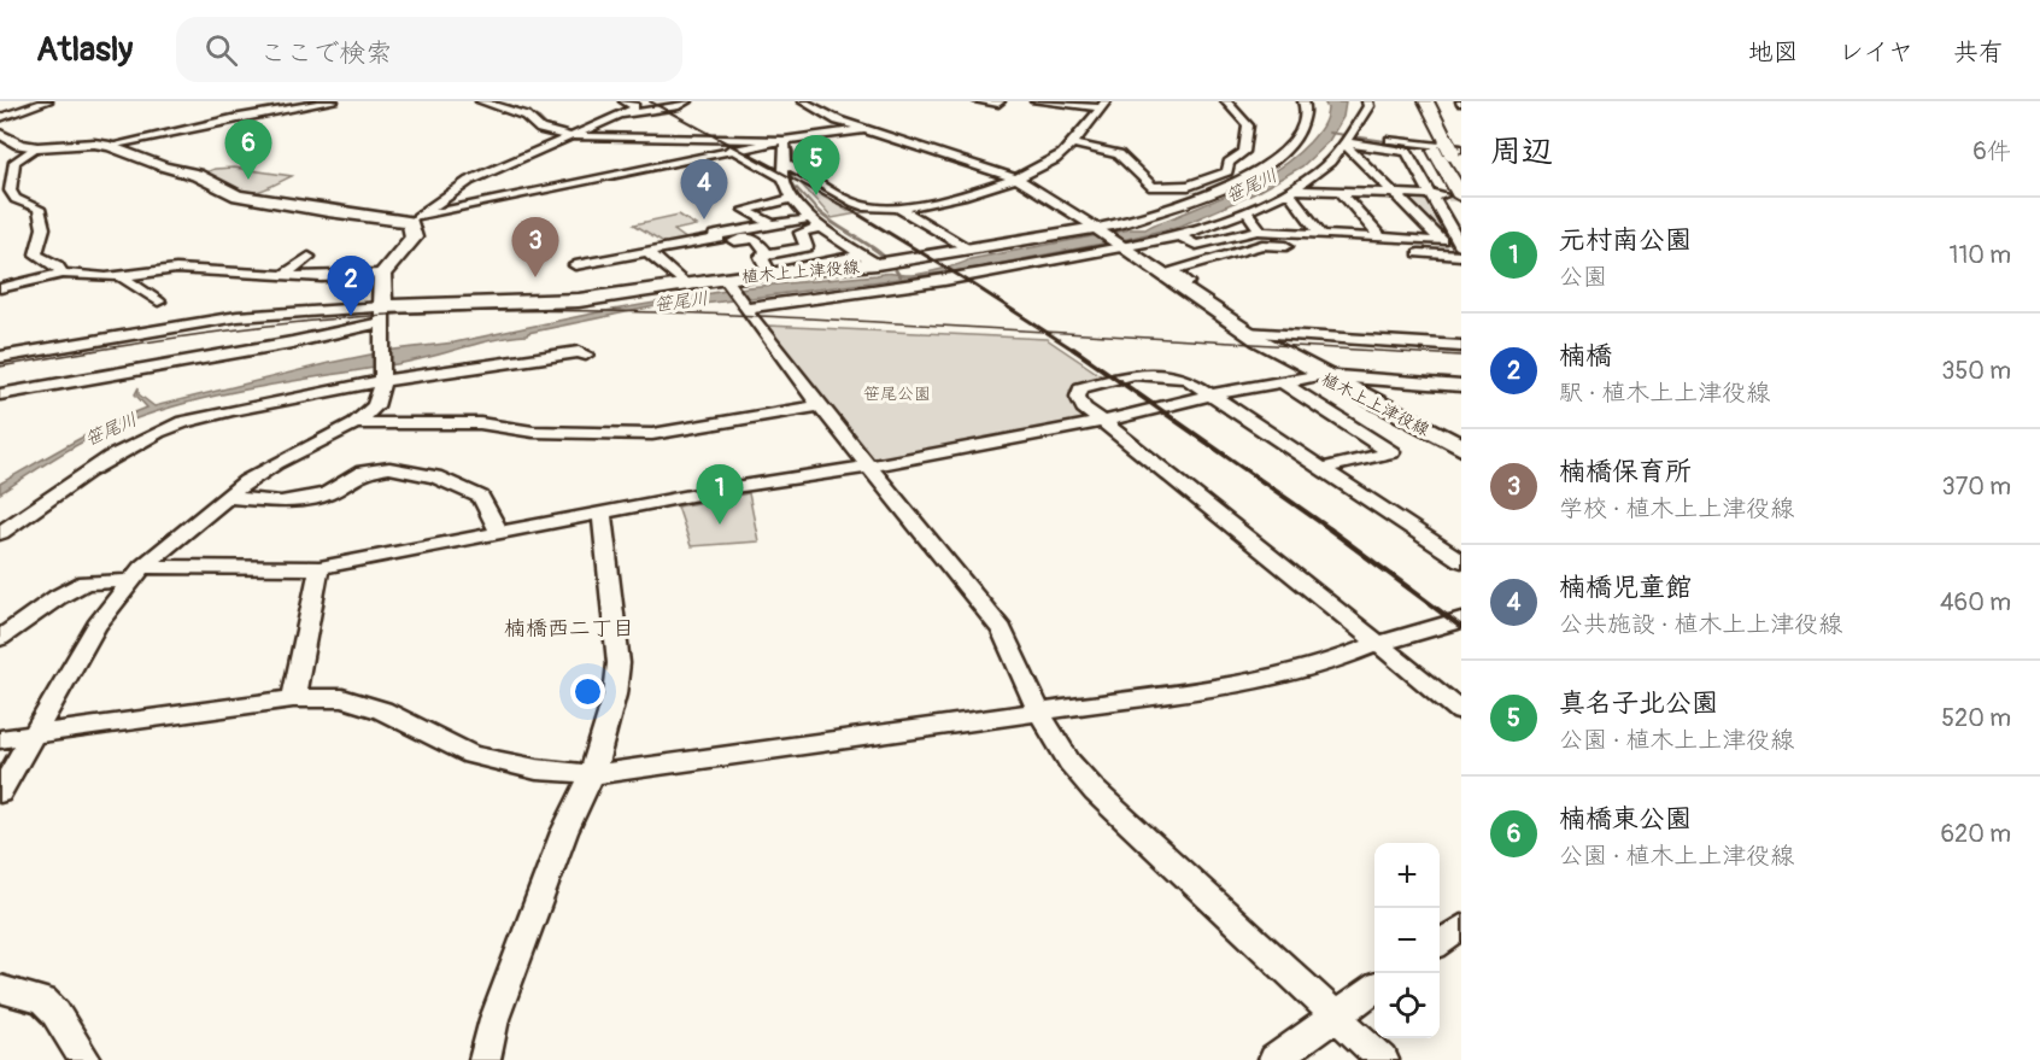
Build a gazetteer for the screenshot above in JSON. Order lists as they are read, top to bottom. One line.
{"streets":{"main road":["植木上上津役線"]},"districts":["楠橋西二丁目"],"water":["笹尾川"],"parks":["笹尾公園"],"page":{"header":"Atlasly","search":"ここで検索","nav":["地図","レイヤ","共有"],"heading":["周辺","6件"],"pins":["6","5","4","3","2","1"],"list":[{"mark":"1","name":"元村南公園","note":"公園","value":"110 m"},{"mark":"2","name":"楠橋","note":"駅 · 植木上上津役線","value":"350 m"},{"mark":"3","name":"楠橋保育所","note":"学校 · 植木上上津役線","value":"370 m"},{"mark":"4","name":"楠橋児童館","note":"公共施設 · 植木上上津役線","value":"460 m"},{"mark":"5","name":"真名子北公園","note":"公園 · 植木上上津役線","value":"520 m"},{"mark":"6","name":"楠橋東公園","note":"公園 · 植木上上津役線","value":"620 m"}],"map_buttons":["+","−"]}}
